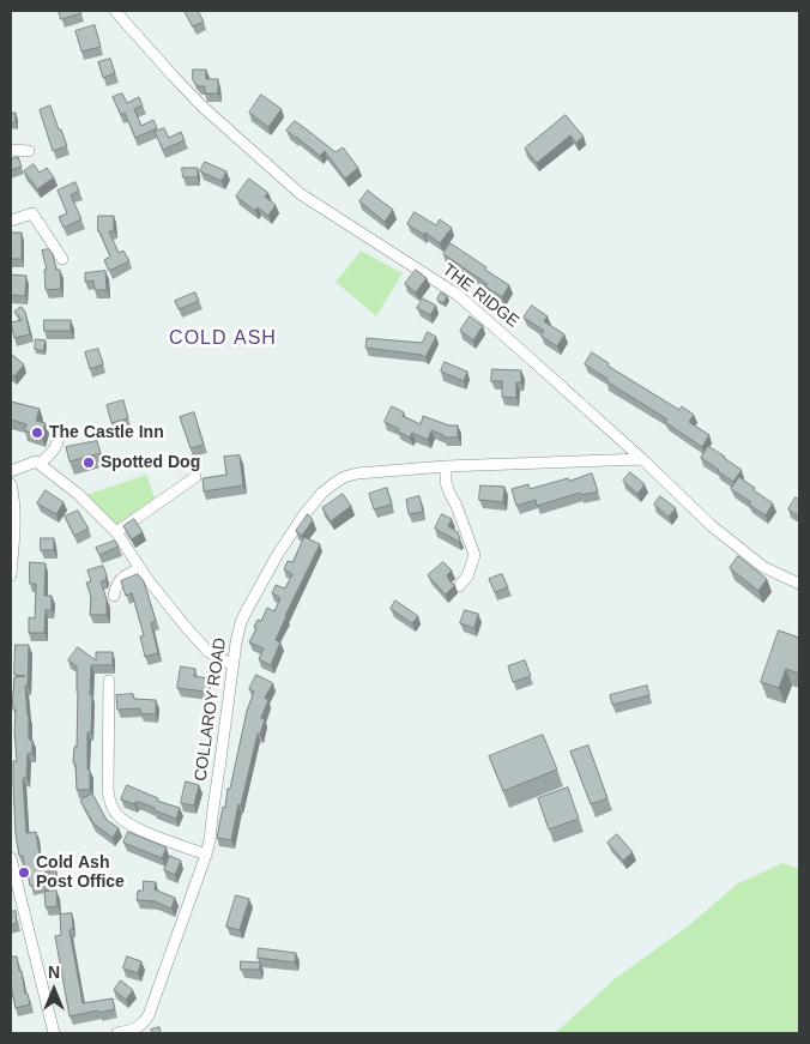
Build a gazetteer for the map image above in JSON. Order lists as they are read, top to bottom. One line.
{"streets":{"street":["THE RIDGE","COLLAROY ROAD"]},"crossings":[["THE RIDGE","COLLAROY ROAD"]],"districts":["COLD ASH"],"places":["The Castle Inn","Spotted Dog","Cold Ash Post Office"],"north":"top"}
